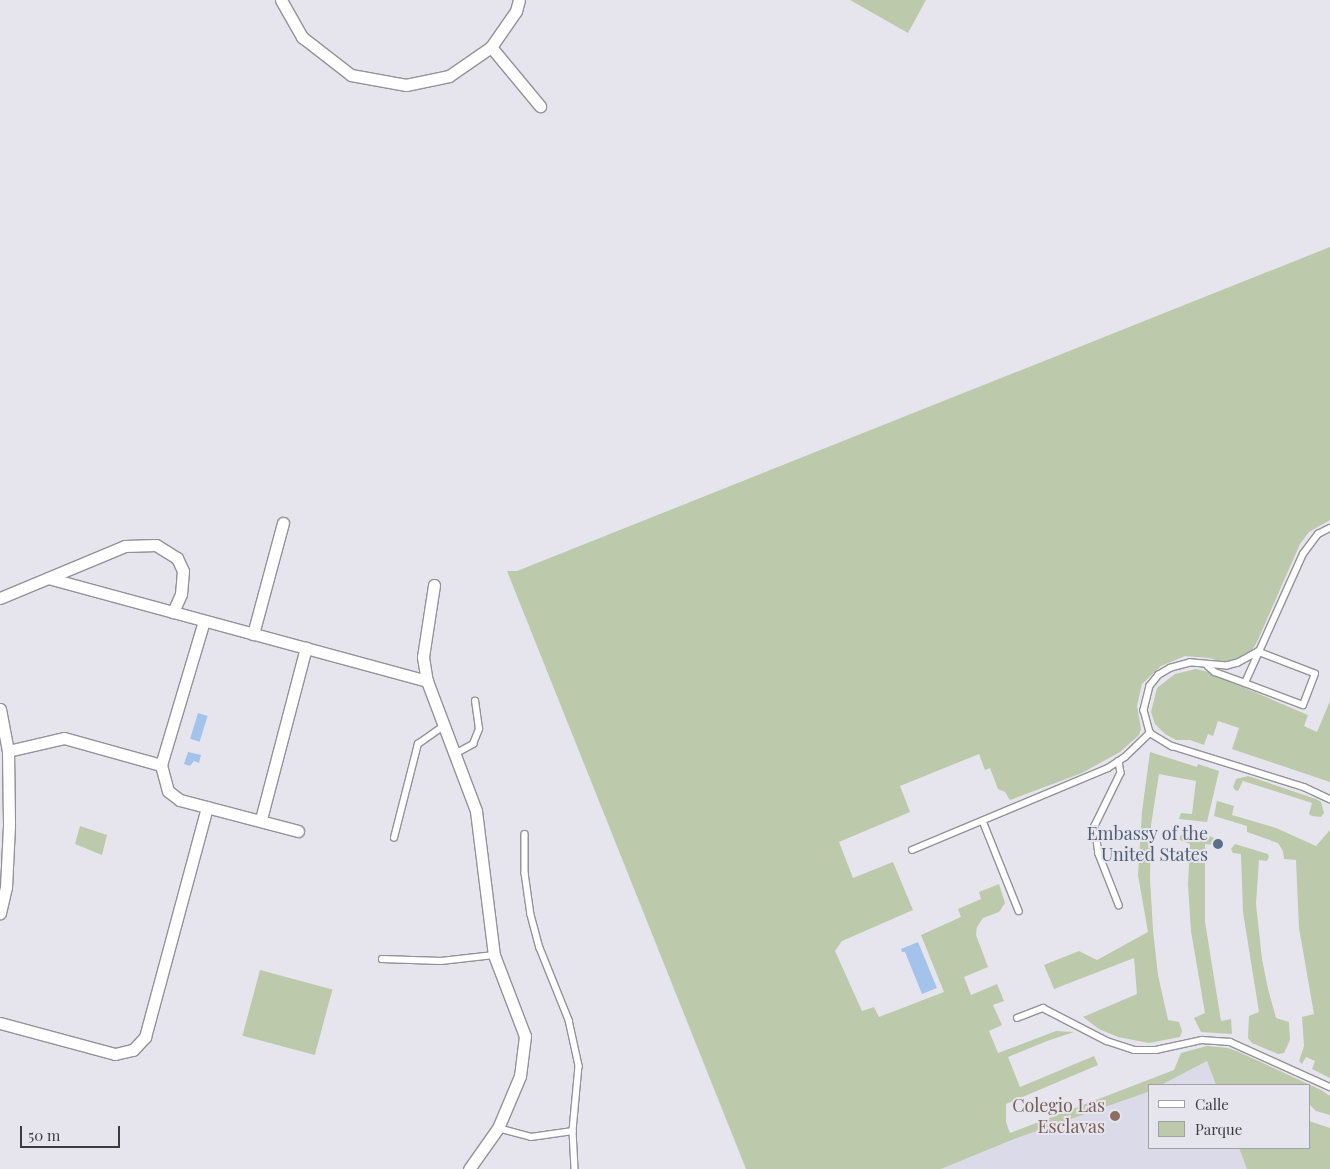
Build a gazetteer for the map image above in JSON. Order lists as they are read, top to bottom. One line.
{"places":["Embassy of the United States","Colegio Las Esclavas"],"legend":["Calle","Parque"],"scale_bar":"50 m"}
